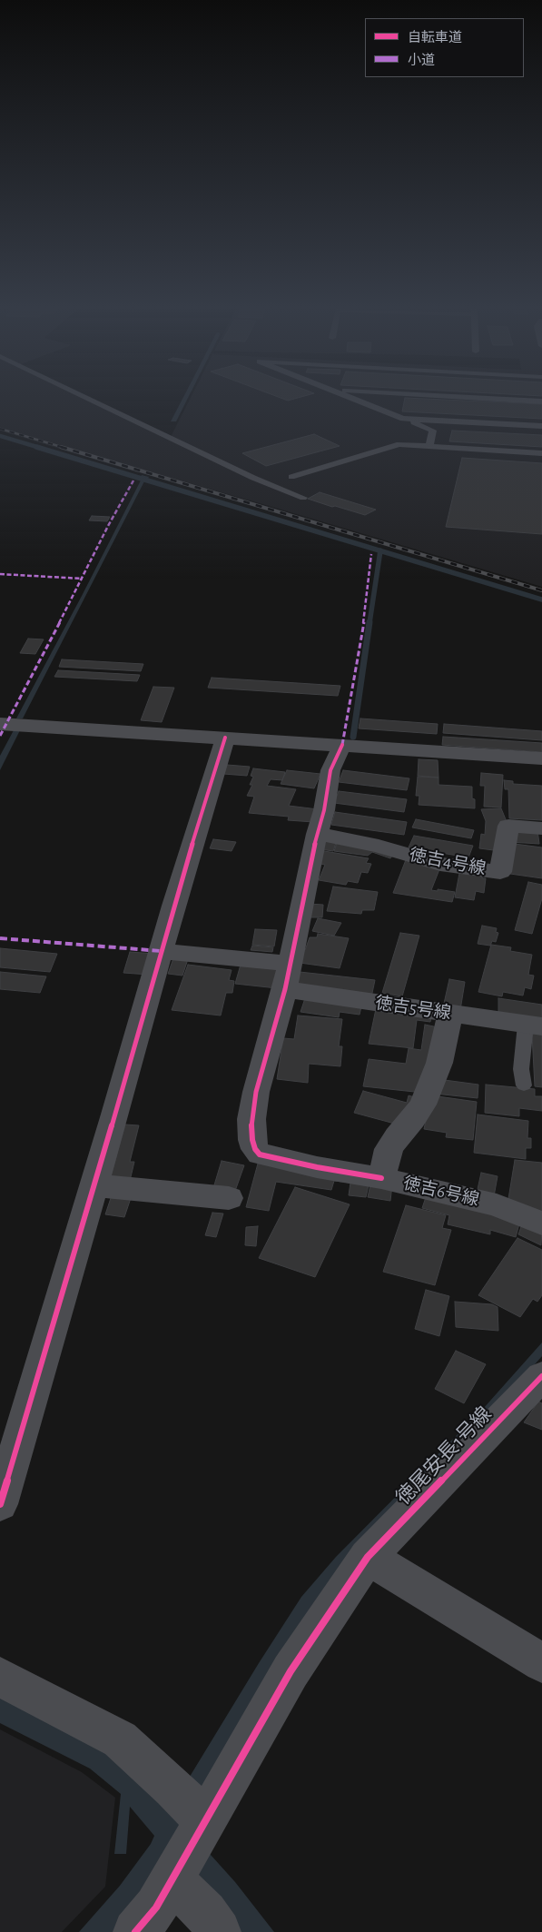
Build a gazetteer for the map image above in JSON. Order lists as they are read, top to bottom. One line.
{"streets":{"street":["徳吉4号線","徳吉5号線","徳吉6号線","徳尾安長1号線"]},"crossings":[["徳吉5号線","徳吉6号線"]],"legend":["自転車道","小道"]}
